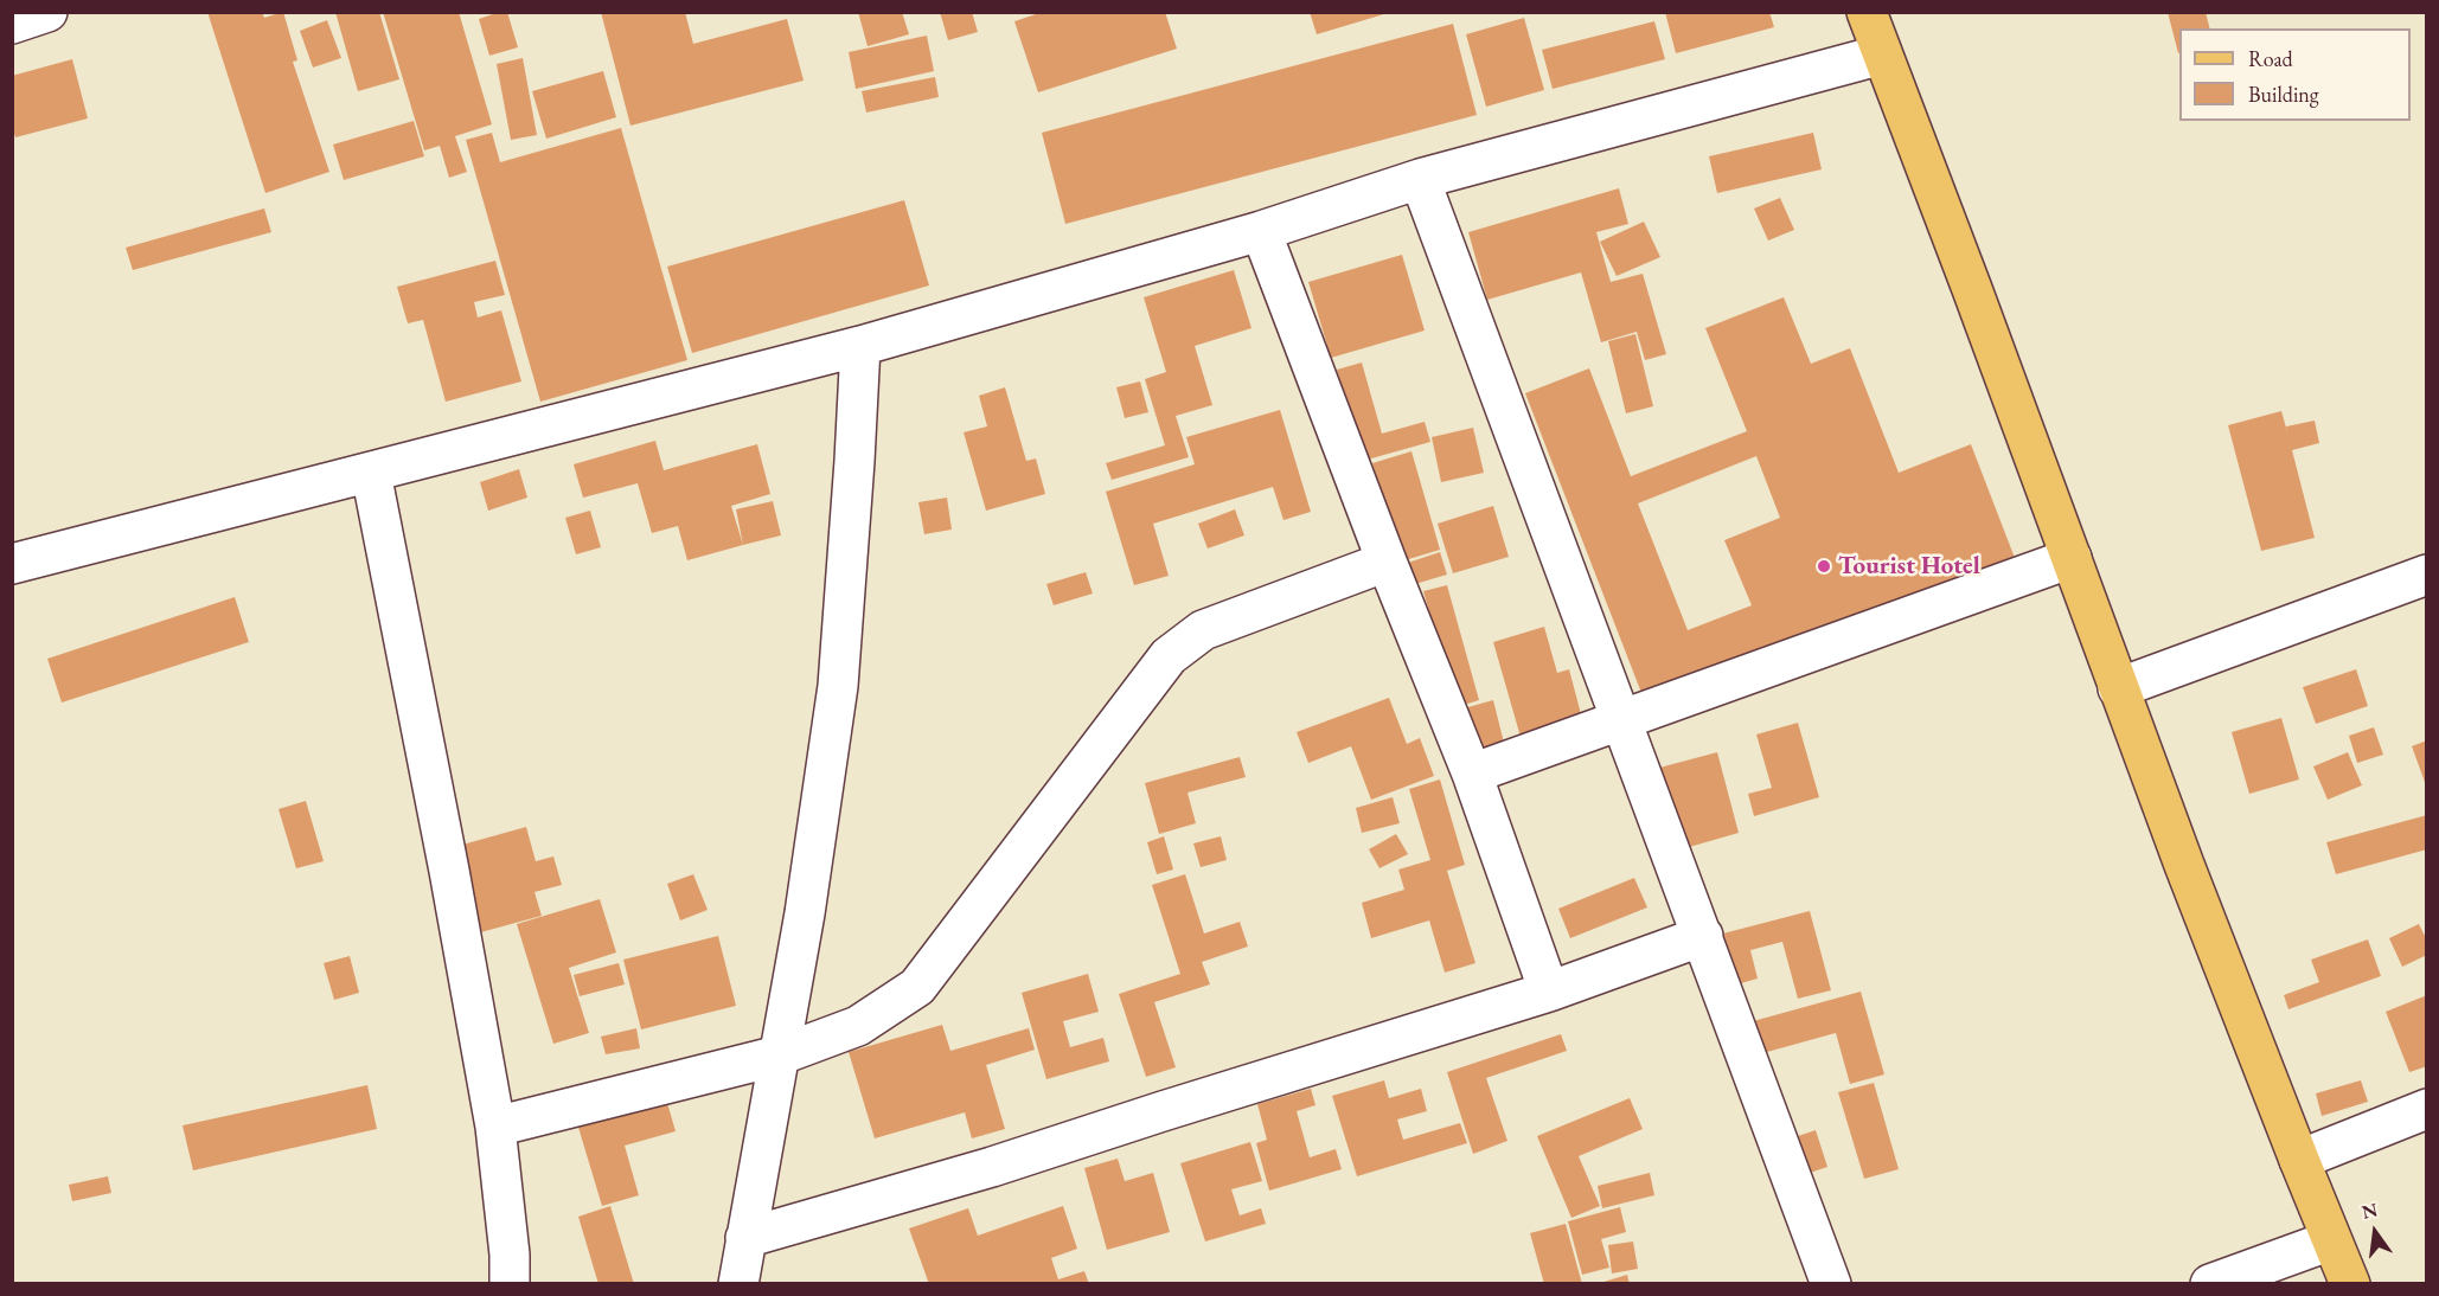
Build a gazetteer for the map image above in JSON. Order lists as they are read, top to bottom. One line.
{"places":["Tourist Hotel"],"legend":["Road","Building"],"north":"top"}
